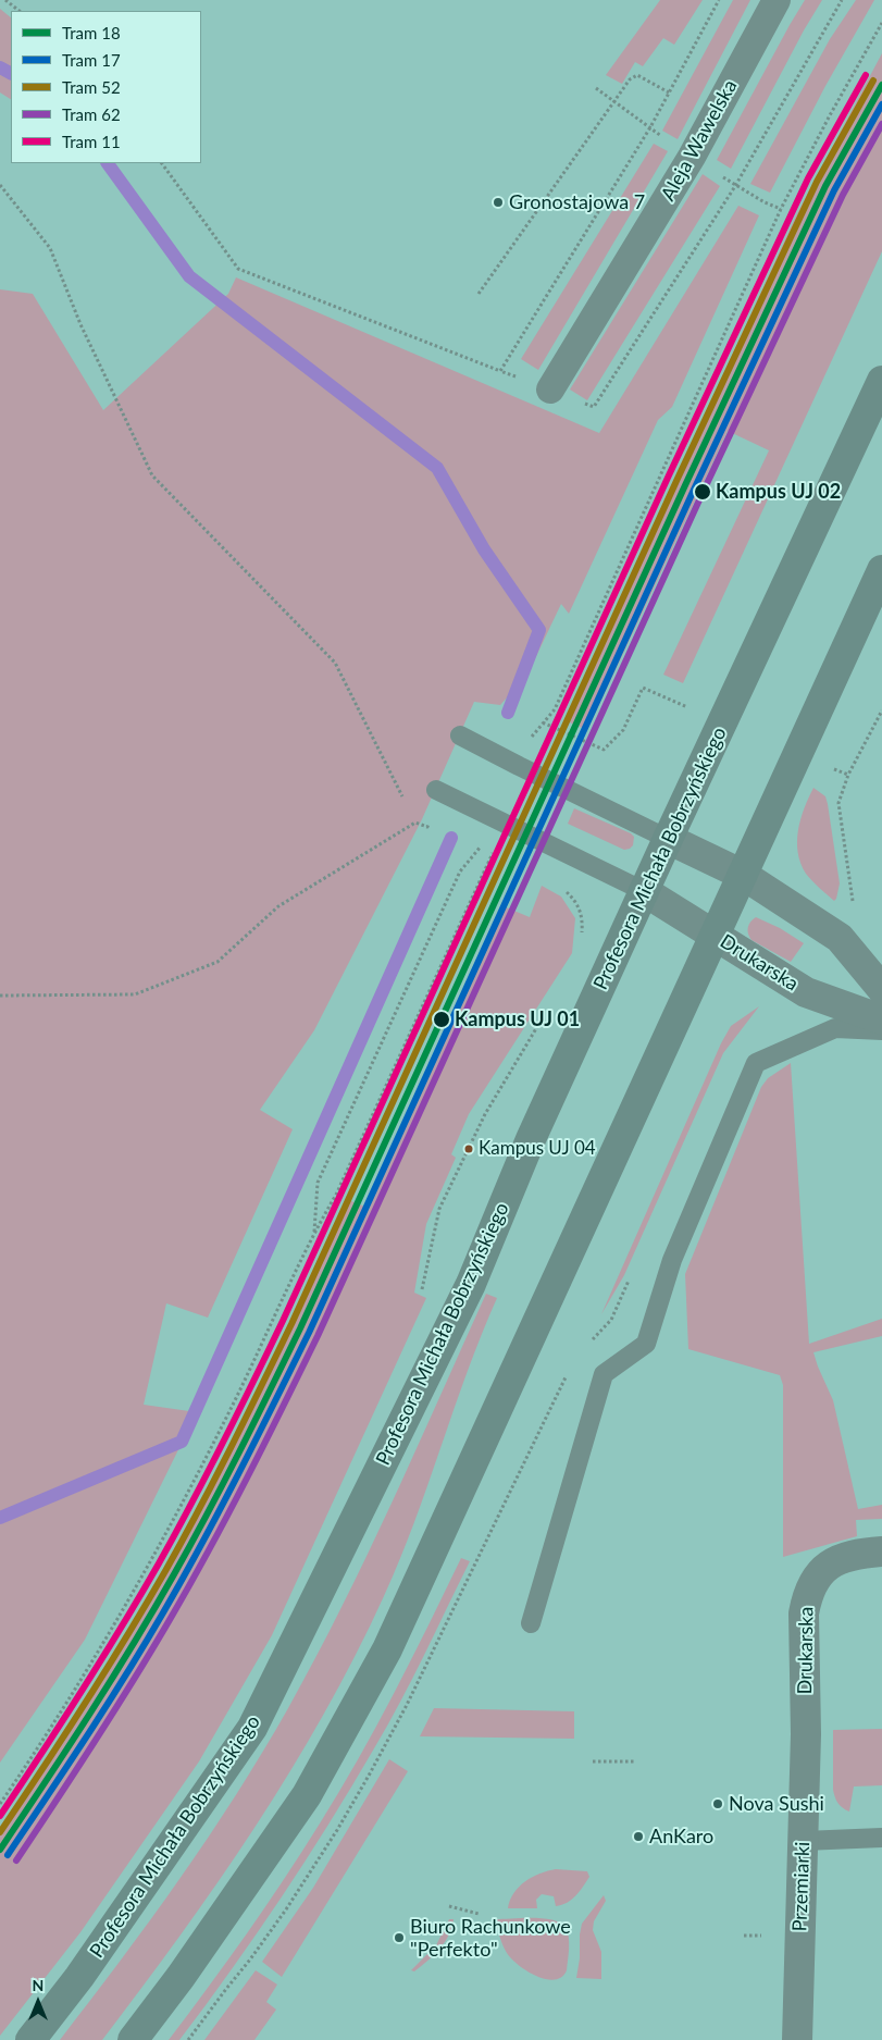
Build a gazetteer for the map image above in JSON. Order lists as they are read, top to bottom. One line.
{"streets":{"main road":["Profesora Michała Bobrzyńskiego"],"street":["Aleja Wawelska","Drukarska","Przemiarki"]},"crossings":[["Profesora Michała Bobrzyńskiego","Drukarska"],["Drukarska","Przemiarki"]],"places":["Gronostajowa 7","Kampus UJ 02","Kampus UJ 01","Kampus UJ 04","Nova Sushi","AnKaro","Biuro Rachunkowe \"Perfekto\""],"lines":["tram line 11","tram line 52","tram line 18","tram line 17","tram line 62"],"legend":["Tram 18","Tram 17","Tram 52","Tram 62","Tram 11"],"north":"top"}
